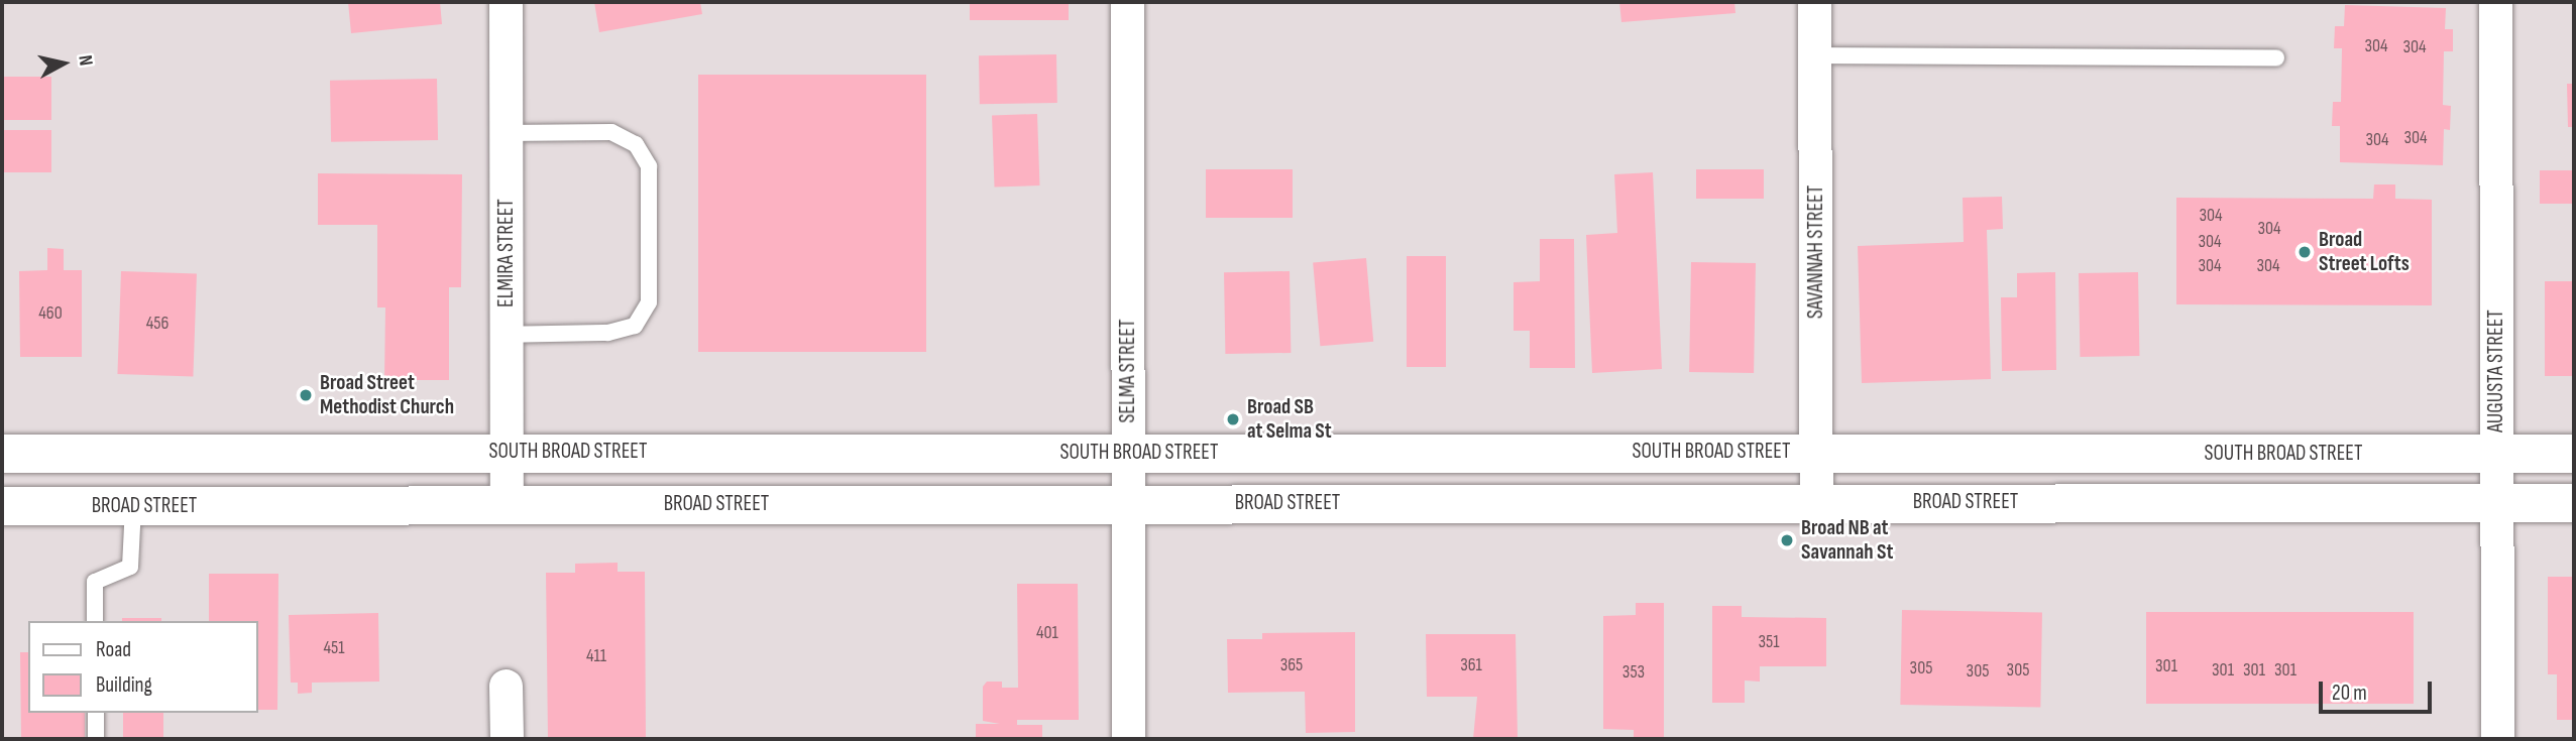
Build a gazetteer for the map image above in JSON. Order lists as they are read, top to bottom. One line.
{"streets":{"main road":["SOUTH BROAD STREET","BROAD STREET"],"street":["SAVANNAH STREET","ELMIRA STREET","SELMA STREET","AUGUSTA STREET"]},"crossings":[["SAVANNAH STREET","SOUTH BROAD STREET"],["SAVANNAH STREET","BROAD STREET"],["ELMIRA STREET","SOUTH BROAD STREET"],["ELMIRA STREET","BROAD STREET"],["SELMA STREET","SOUTH BROAD STREET"],["SELMA STREET","BROAD STREET"],["AUGUSTA STREET","SOUTH BROAD STREET"],["AUGUSTA STREET","BROAD STREET"]],"places":["Broad Street Lofts","Broad Street Methodist Church","Broad SB at Selma St","Broad NB at Savannah St"],"house_numbers":["304","304","304","304","304","304","304","304","304","460","456","401","351","451","411","365","361","301","305","305","301","301","301","305","353"],"legend":["Road","Building"],"scale_bar":"20 m","north":"right"}
